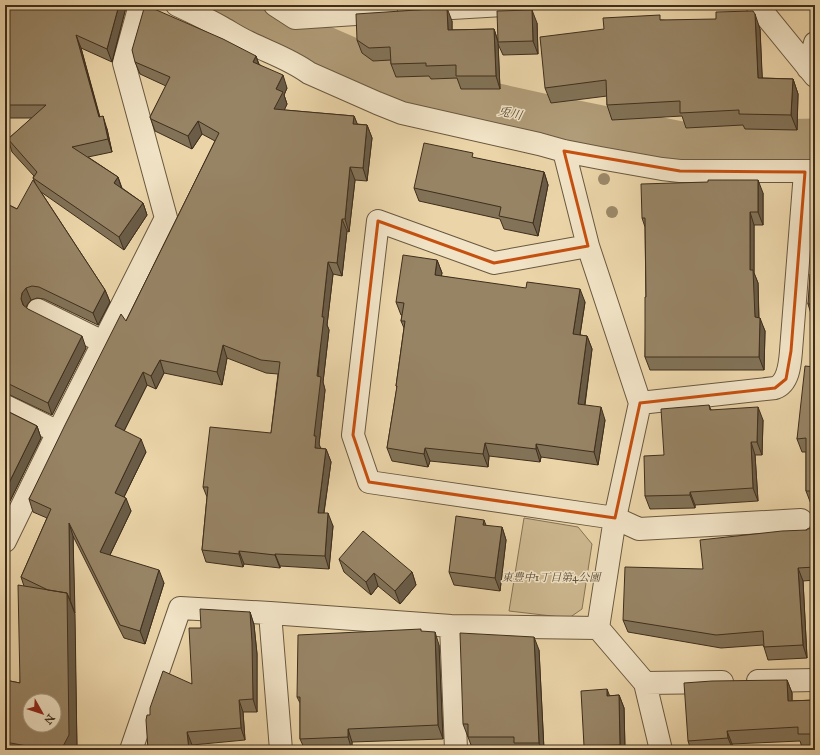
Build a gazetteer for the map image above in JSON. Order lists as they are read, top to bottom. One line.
{"water":["兎川"],"parks":["東豊中1丁目第4公園"],"north":"bottom right"}
